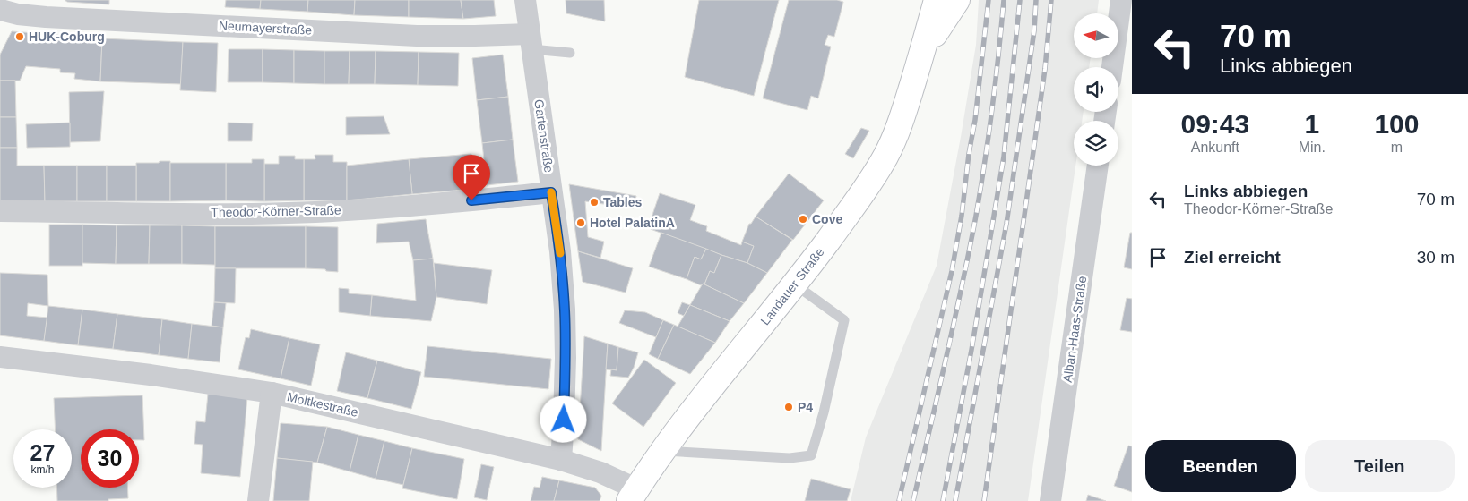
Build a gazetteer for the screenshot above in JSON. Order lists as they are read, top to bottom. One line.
{"streets":{"main road":["Landauer Straße"],"street":["Neumayerstraße","Gartenstraße","Theodor-Körner-Straße","Alban-Haas-Straße","Moltkestraße"]},"crossings":[["Neumayerstraße","Gartenstraße"],["Gartenstraße","Theodor-Körner-Straße"],["Gartenstraße","Moltkestraße"],["Landauer Straße","Moltkestraße"]],"places":["HUK-Coburg","Tables","Cove","Hotel PalatinA","P4"],"north":"left","page":{"turn":["70 m","Links abbiegen"],"eta":["09:43","Ankunft","1","Min.","100","m"],"list":[{"name":"Links abbiegen","note":"Theodor-Körner-Straße","value":"70 m"},{"name":"Ziel erreicht","value":"30 m"}],"speed":"27 km/h","limit":"30","buttons":["Beenden","Teilen"]}}
